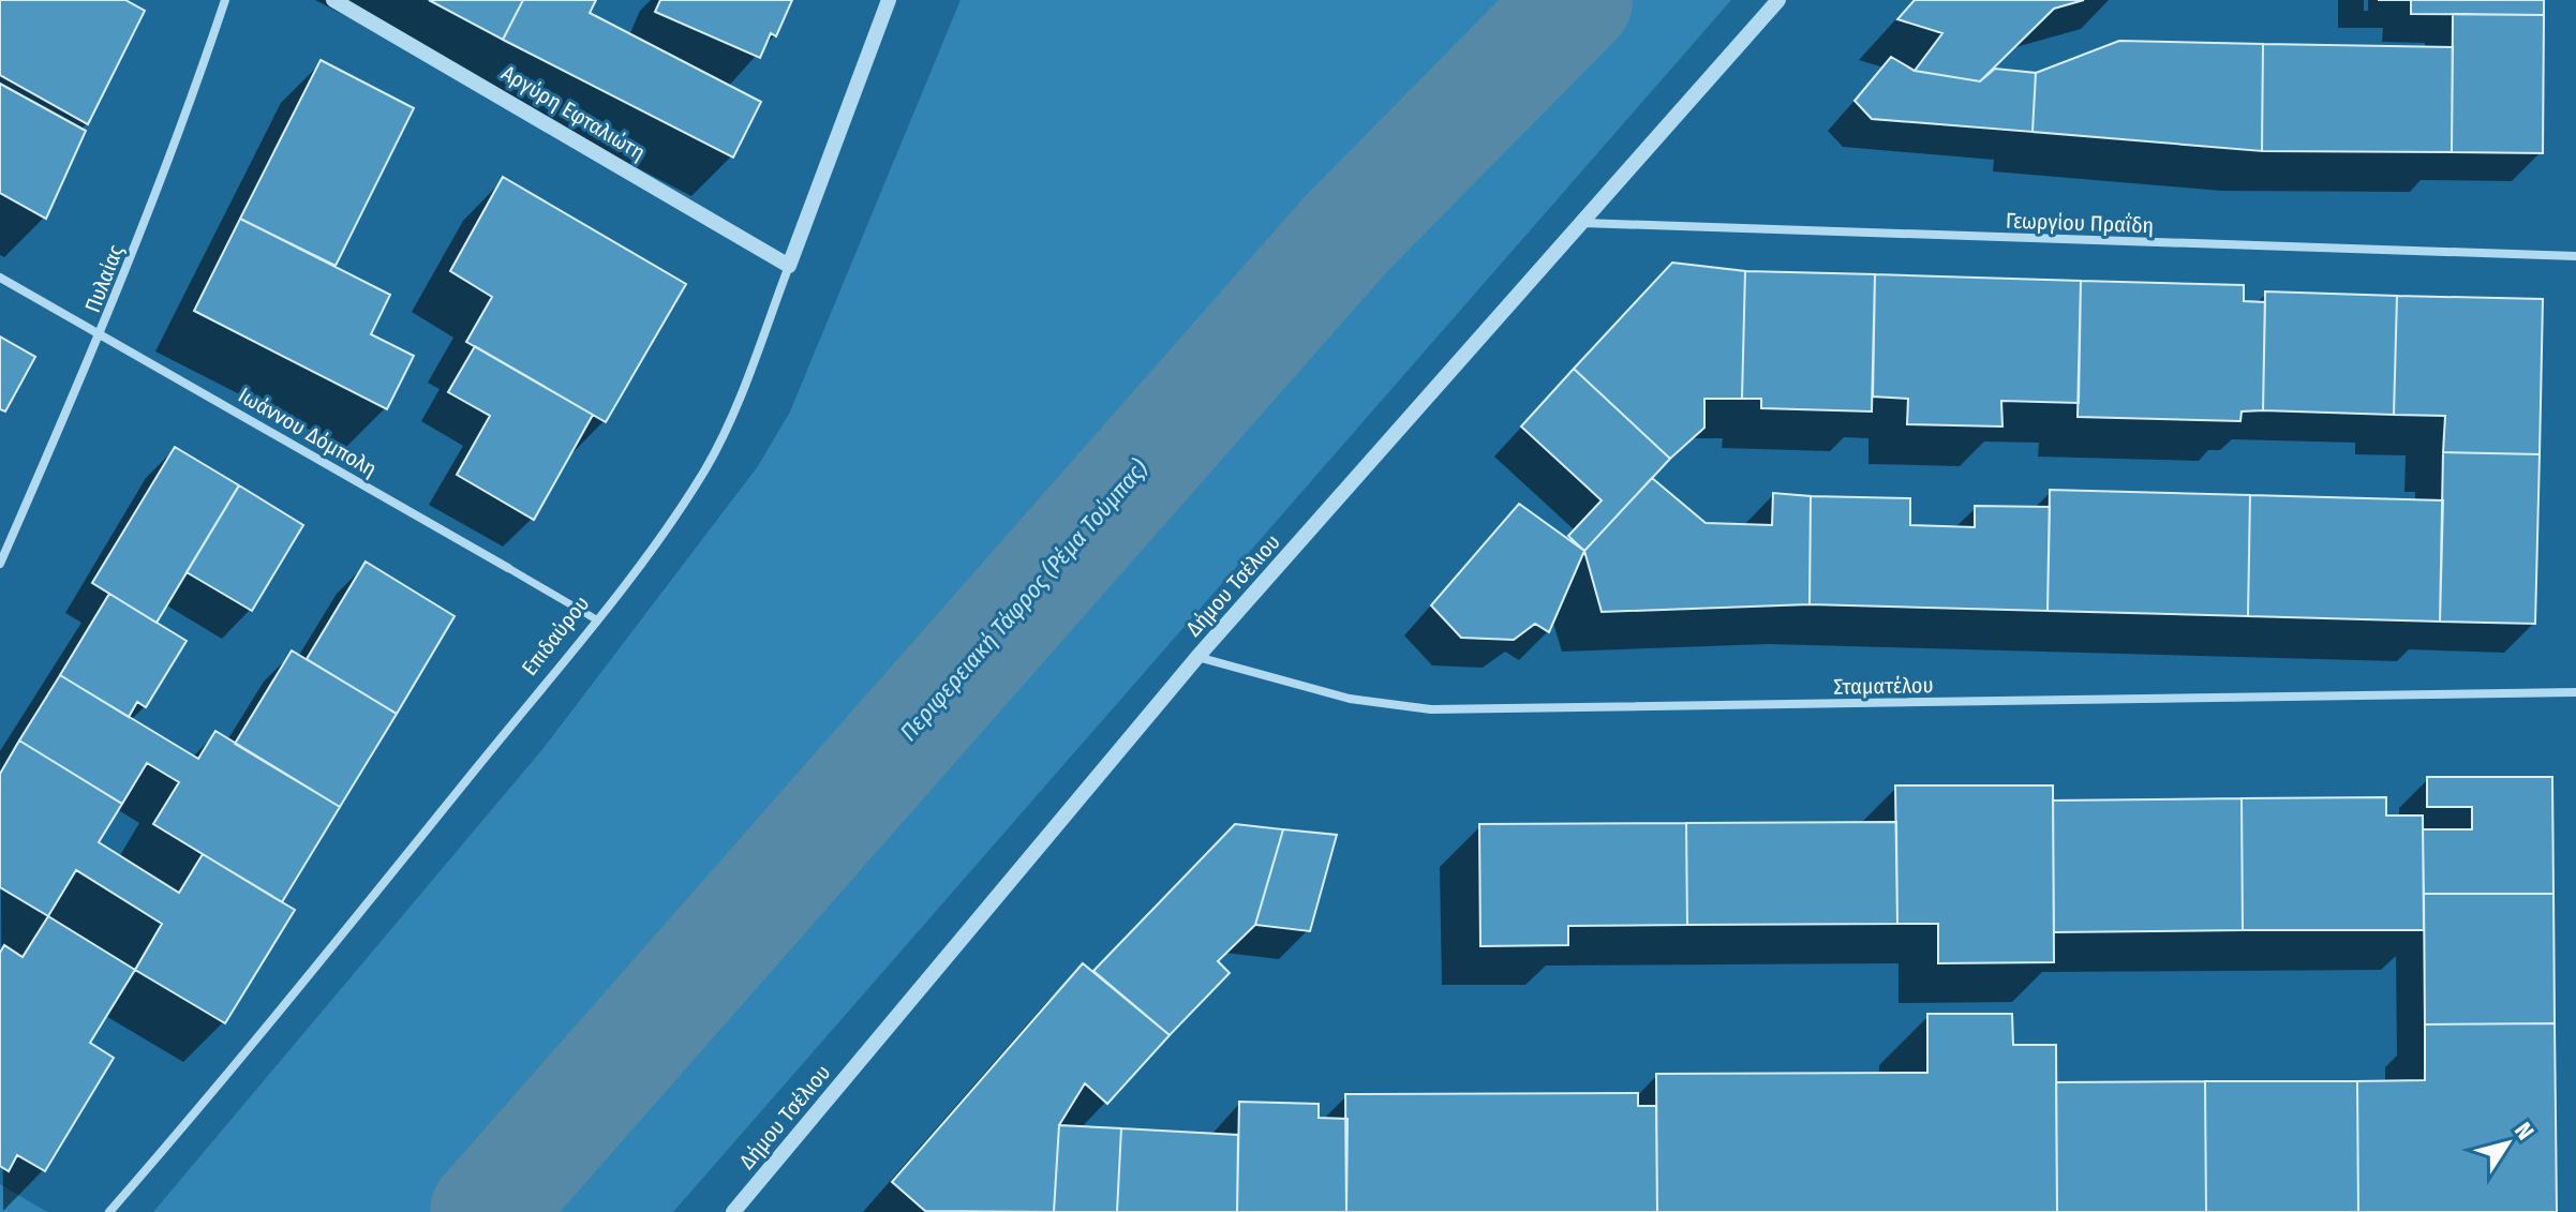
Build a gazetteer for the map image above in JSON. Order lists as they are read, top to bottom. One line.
{"streets":{"street":["Αργύρη Εφταλιώτη","Γεωργίου Πραΐδη","Πυλαίας","Ιωάννου Δόμπολη","Δήμου Τσέλιου","Επιδαύρου","Σταματέλου"]},"crossings":[["Αργύρη Εφταλιώτη","Επιδαύρου"],["Γεωργίου Πραΐδη","Δήμου Τσέλιου"],["Πυλαίας","Ιωάννου Δόμπολη"],["Ιωάννου Δόμπολη","Επιδαύρου"],["Δήμου Τσέλιου","Σταματέλου"]],"water":["Περιφερειακή Τάφρος (Ρέμα Τούμπας)"],"north":"top right"}
